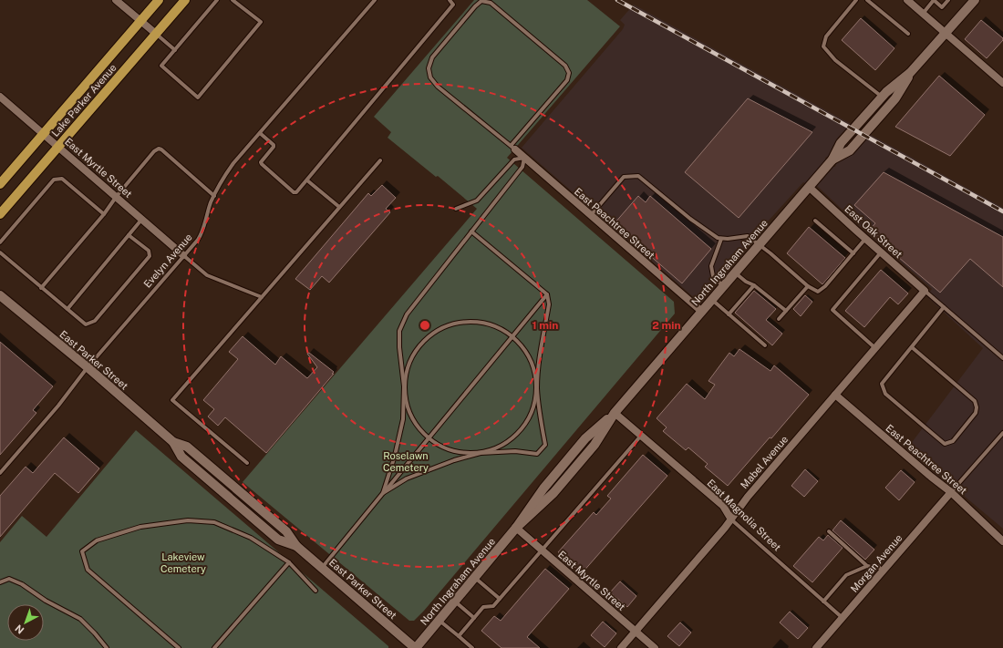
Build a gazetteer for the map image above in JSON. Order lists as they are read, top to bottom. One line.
{"streets":{"main road":["Lake Parker Avenue"],"street":["East Myrtle Street","East Peachtree Street","East Oak Street","North Ingraham Avenue","East Parker Street","Mabel Avenue","East Magnolia Street","Morgan Avenue"],"lane":["Evelyn Avenue"]},"crossings":[["Lake Parker Avenue","East Myrtle Street"],["East Myrtle Street","Evelyn Avenue"],["East Myrtle Street","North Ingraham Avenue"],["East Myrtle Street","Mabel Avenue"],["East Peachtree Street","North Ingraham Avenue"],["East Peachtree Street","Mabel Avenue"],["East Peachtree Street","Morgan Avenue"],["East Oak Street","North Ingraham Avenue"],["East Oak Street","Mabel Avenue"],["Evelyn Avenue","East Parker Street"],["North Ingraham Avenue","East Parker Street"],["North Ingraham Avenue","East Magnolia Street"],["Mabel Avenue","East Magnolia Street"],["East Magnolia Street","Morgan Avenue"]],"parks":["Roselawn Cemetery","Lakeview Cemetery"],"north":"bottom left","rings":["1 min","2 min"]}
